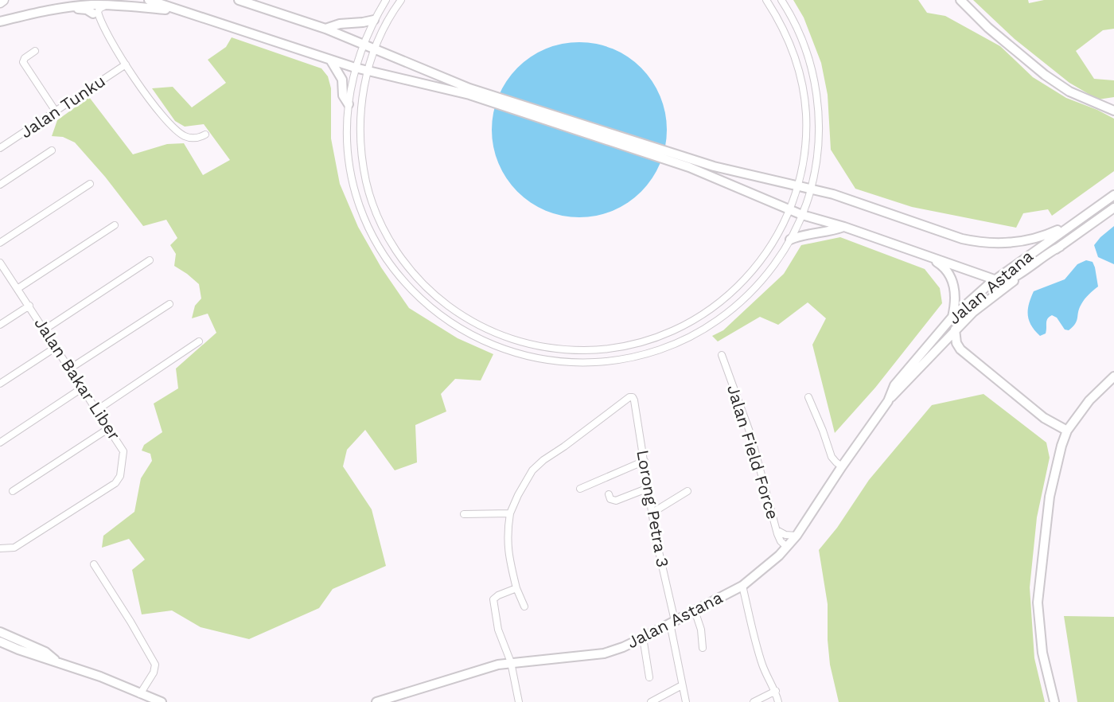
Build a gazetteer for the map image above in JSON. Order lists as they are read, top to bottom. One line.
{"streets":{"street":["Jalan Tunku","Jalan Astana","Jalan Bakar Liber","Jalan Field Force","Lorong Petra 3"]},"crossings":[["Jalan Astana","Jalan Field Force"],["Jalan Astana","Lorong Petra 3"]]}
